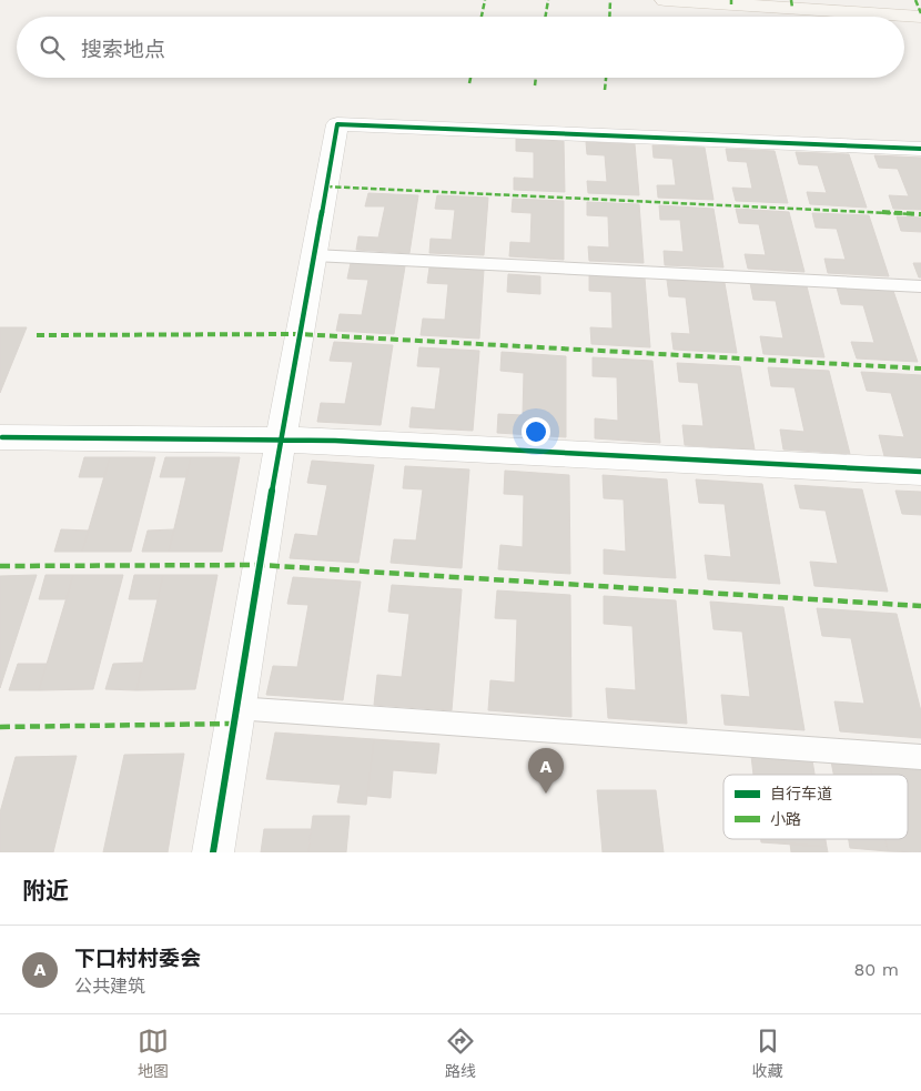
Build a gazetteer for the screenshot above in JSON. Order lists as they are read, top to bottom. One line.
{"legend":["自行车道","小路"],"page":{"search":"搜索地点","pins":"A","heading":"附近","list":[{"mark":"A","name":"下口村村委会","note":"公共建筑","value":"80 m"}],"nav":["地图","路线","收藏"]}}
